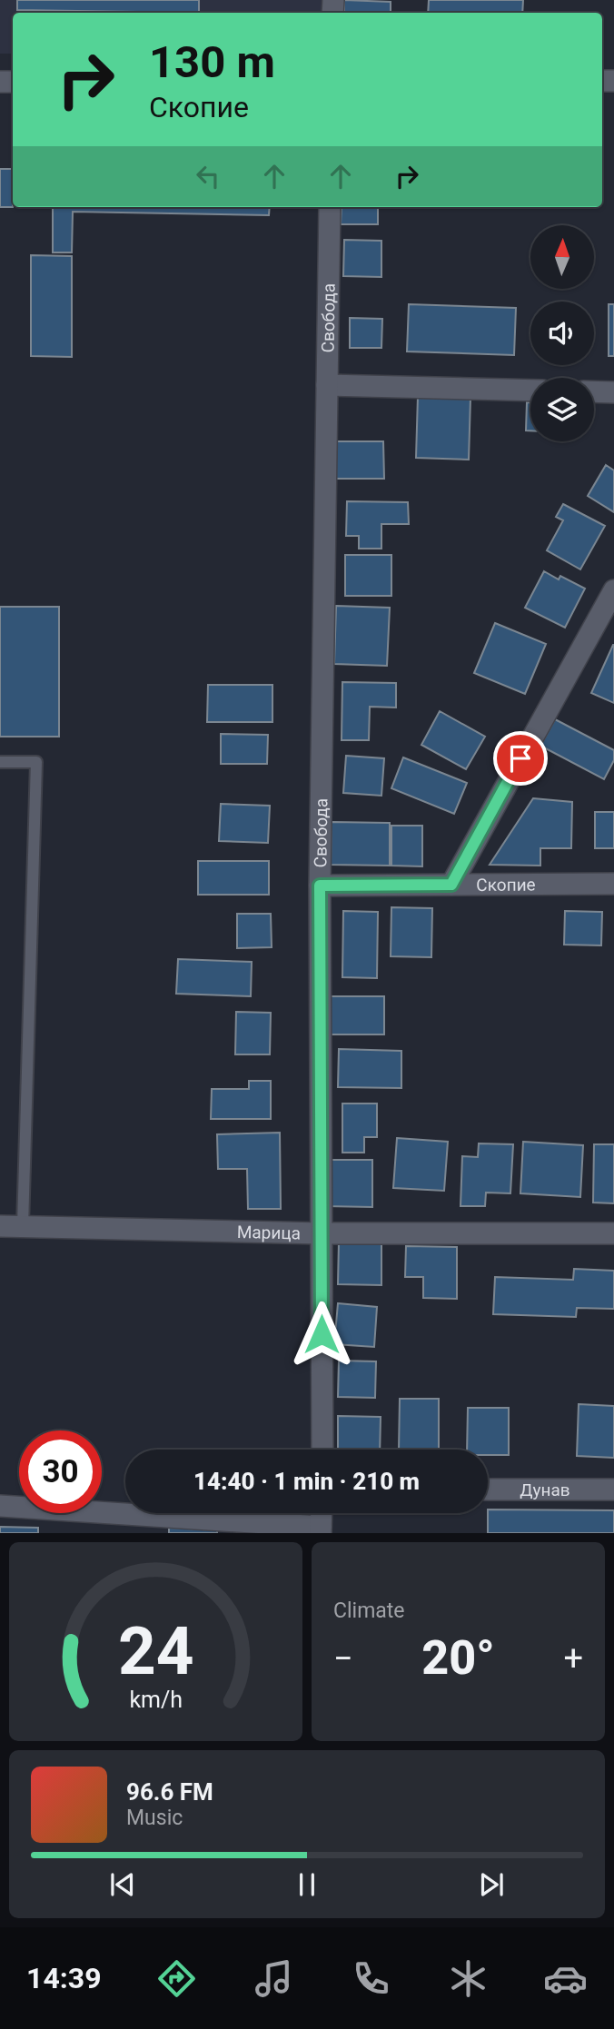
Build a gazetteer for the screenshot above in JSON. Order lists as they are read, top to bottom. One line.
{"streets":{"street":["Свобода","Скопие","Марица","Дунав"]},"crossings":[["Свобода","Скопие"],["Свобода","Марица"]],"north":"top","page":{"turn":["130 m","Скопие"],"limit":"30","trip":"14:40 · 1 min · 210 m","tile":"Climate","heat":["−","20°","+"],"song":["96.6 FM","Music"],"tabs":"14:39","gauge":["24","km/h"]}}
